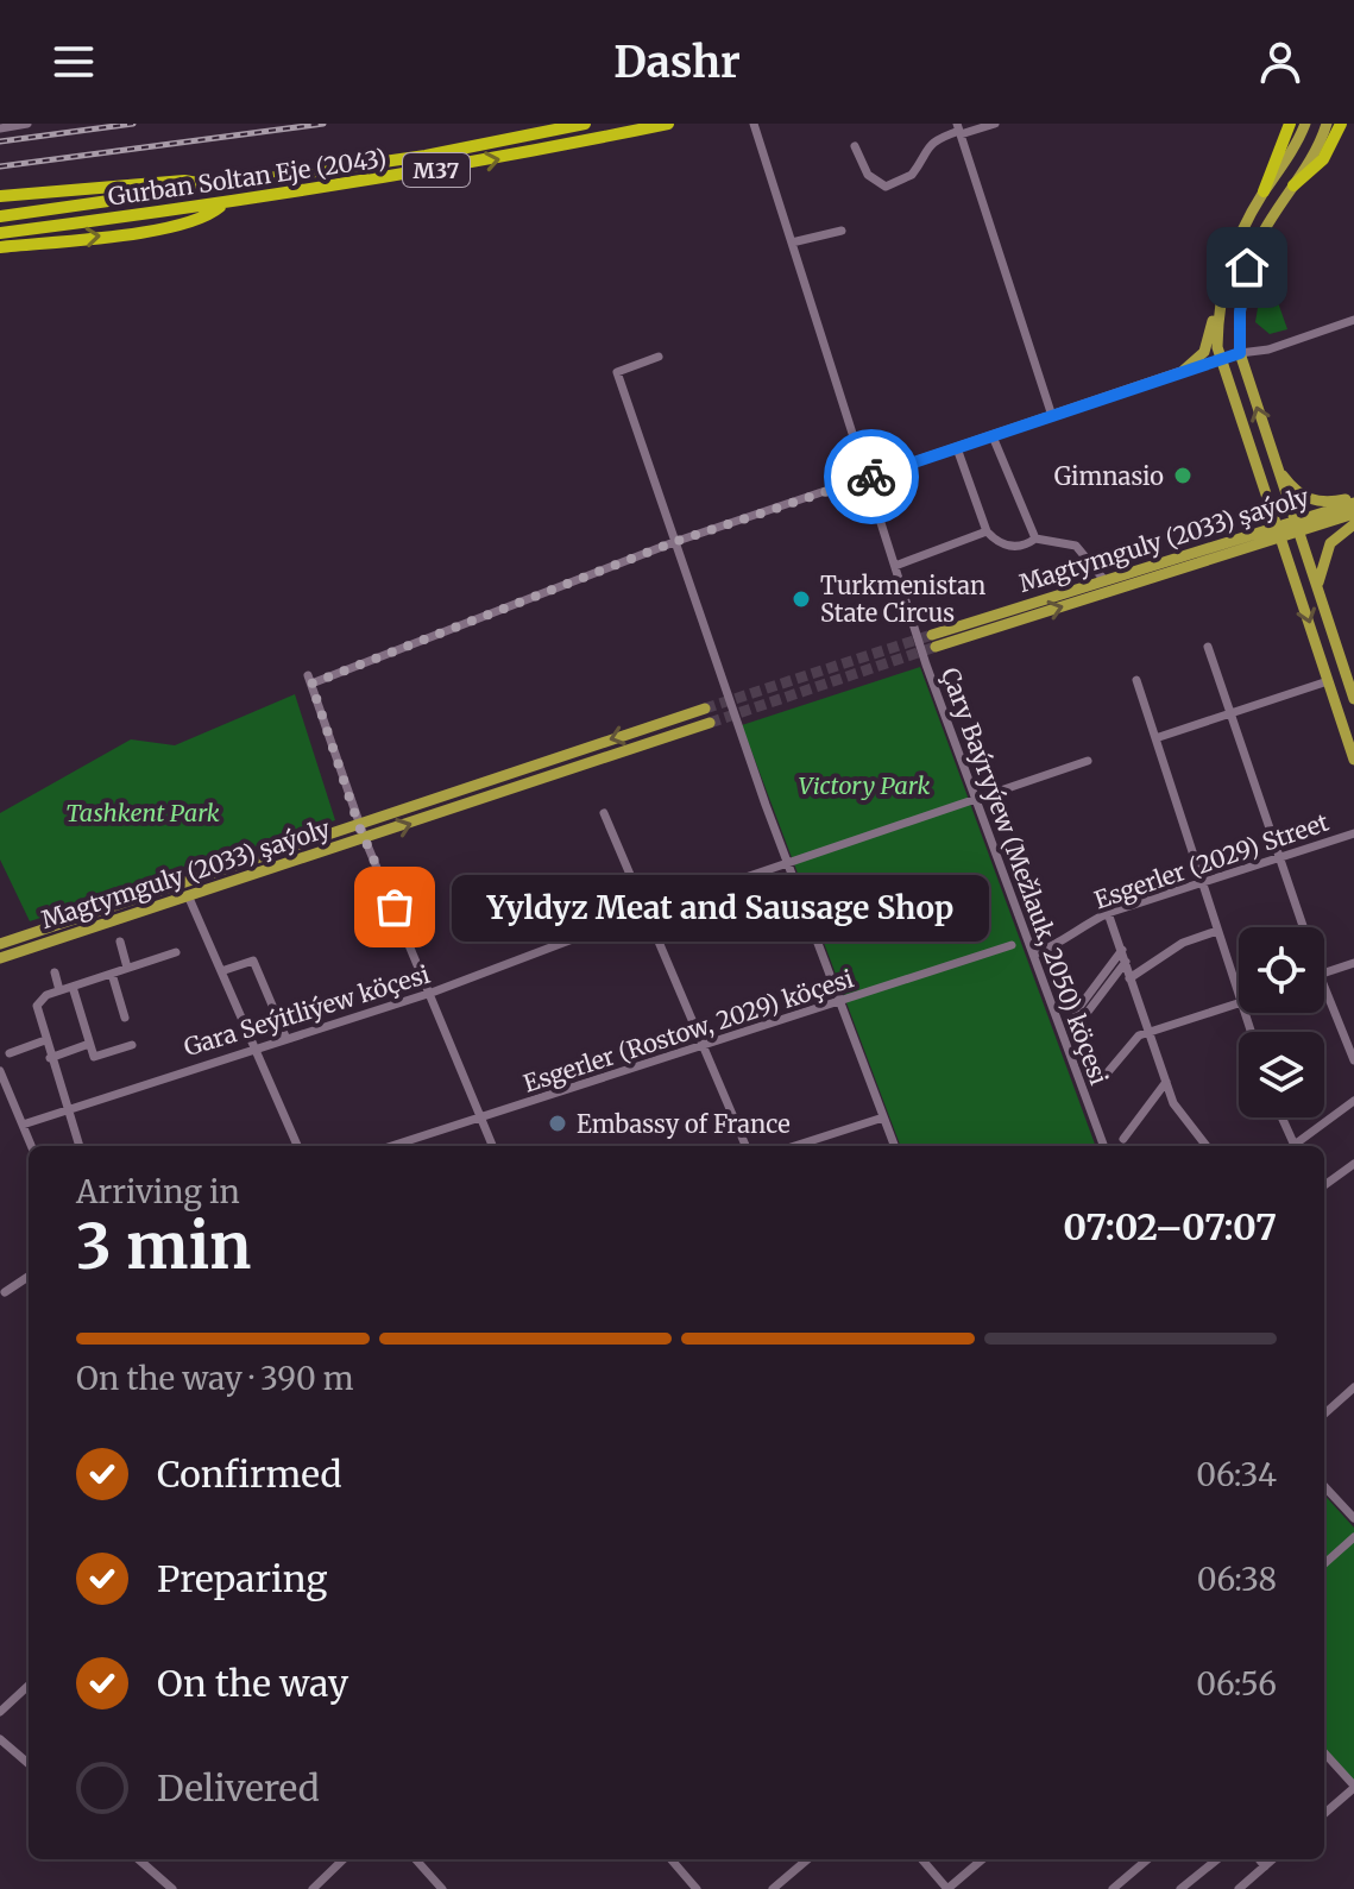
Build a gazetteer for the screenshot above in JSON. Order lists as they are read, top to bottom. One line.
{"streets":{"highway":["M37","Gurban Soltan Eje (2043)"],"main road":["Magtymguly (2033) şaýoly"],"street":["Esgerler (2029) Street","Çary Baýryýew (Mežlauk, 2050) köçesi","Gara Seýitliýew köçesi","Esgerler (Rostow, 2029) köçesi"]},"crossings":[["Esgerler (2029) Street","Çary Baýryýew (Mežlauk, 2050) köçesi"],["Çary Baýryýew (Mežlauk, 2050) köçesi","Gara Seýitliýew köçesi"]],"parks":["Victory Park","Tashkent Park"],"places":["Gimnasio","Turkmenistan State Circus","Yyldyz Meat and Sausage Shop","Embassy of France"],"page":{"header":"Dashr","bubble":"Yyldyz Meat and Sausage Shop","heading":["3 min","Arriving in","07:02–07:07"],"bar":"On the way · 390 m","list":[["Confirmed","06:34"],["Preparing","06:38"],["On the way","06:56"],"Delivered"]}}
